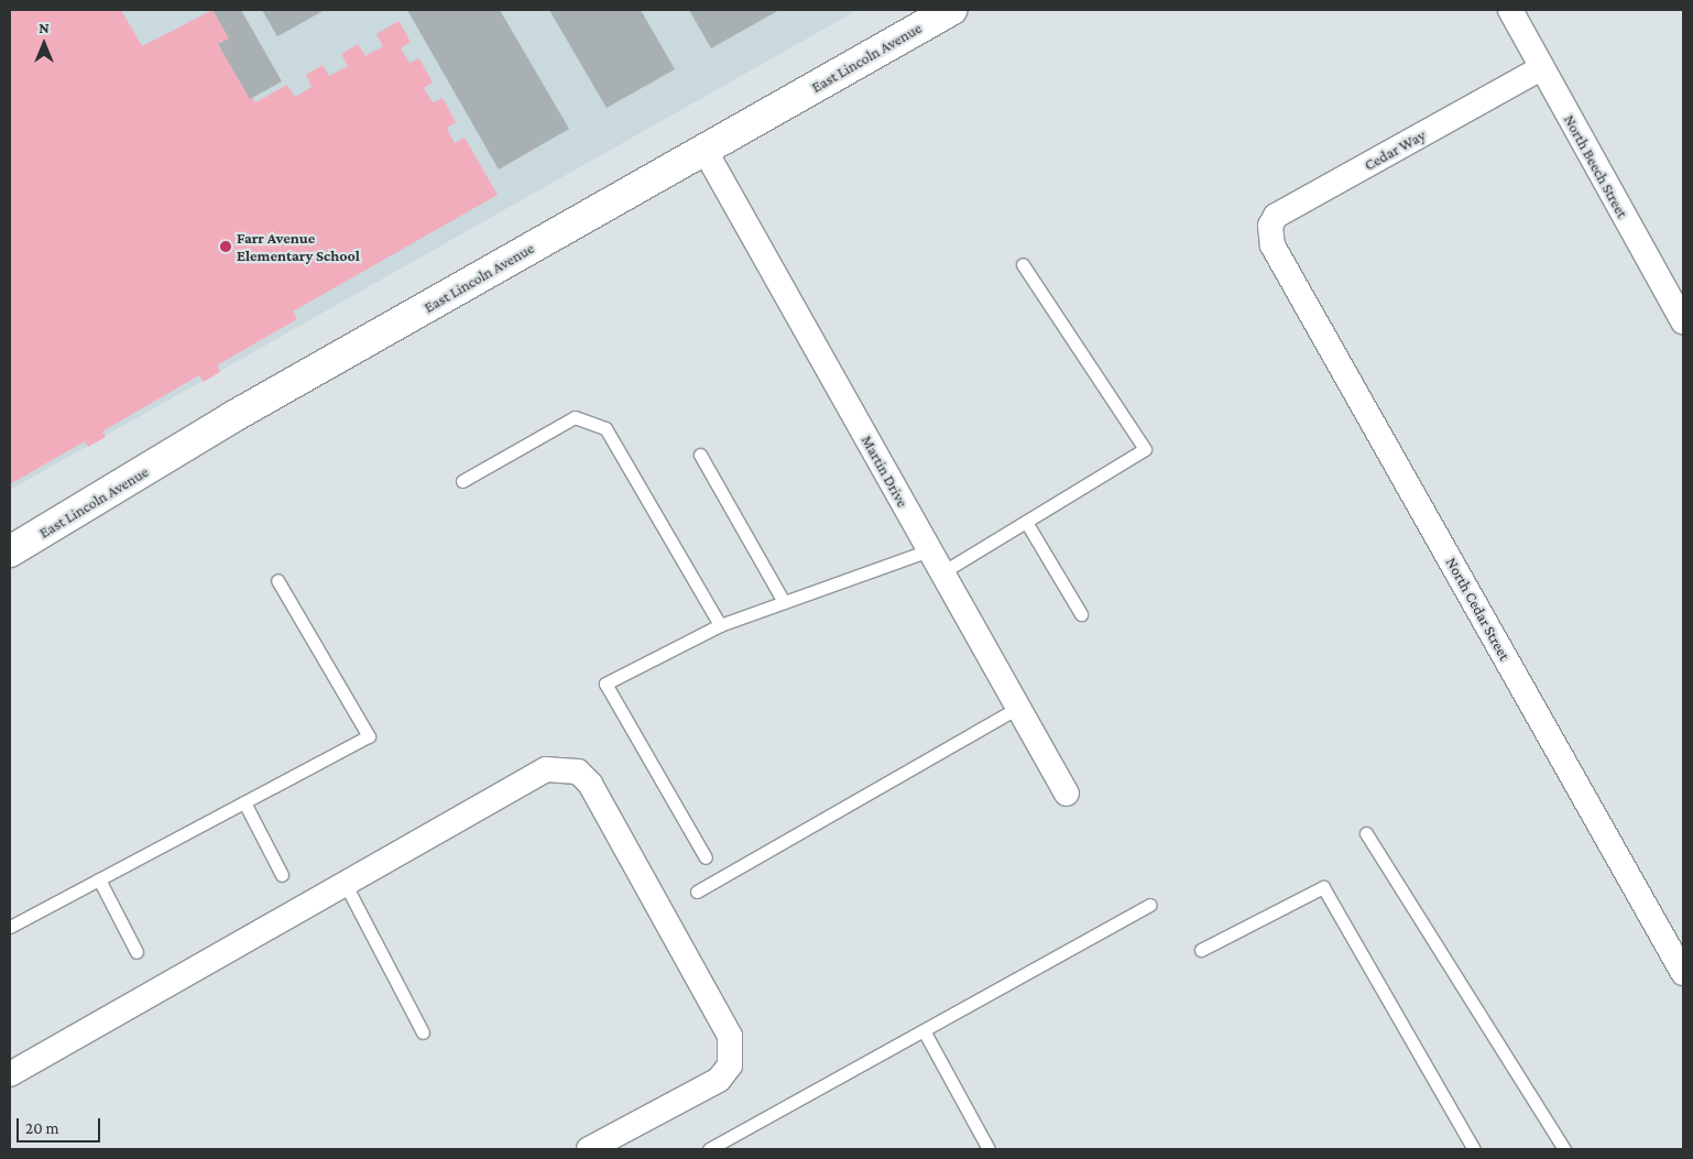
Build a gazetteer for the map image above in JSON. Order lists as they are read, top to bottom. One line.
{"streets":{"main road":["East Lincoln Avenue"],"street":["Cedar Way","North Beech Street","Martin Drive","North Cedar Street"]},"crossings":[["East Lincoln Avenue","Martin Drive"],["Cedar Way","North Beech Street"],["Cedar Way","North Cedar Street"]],"places":["Farr Avenue Elementary School"],"scale_bar":"20 m","north":"top"}
